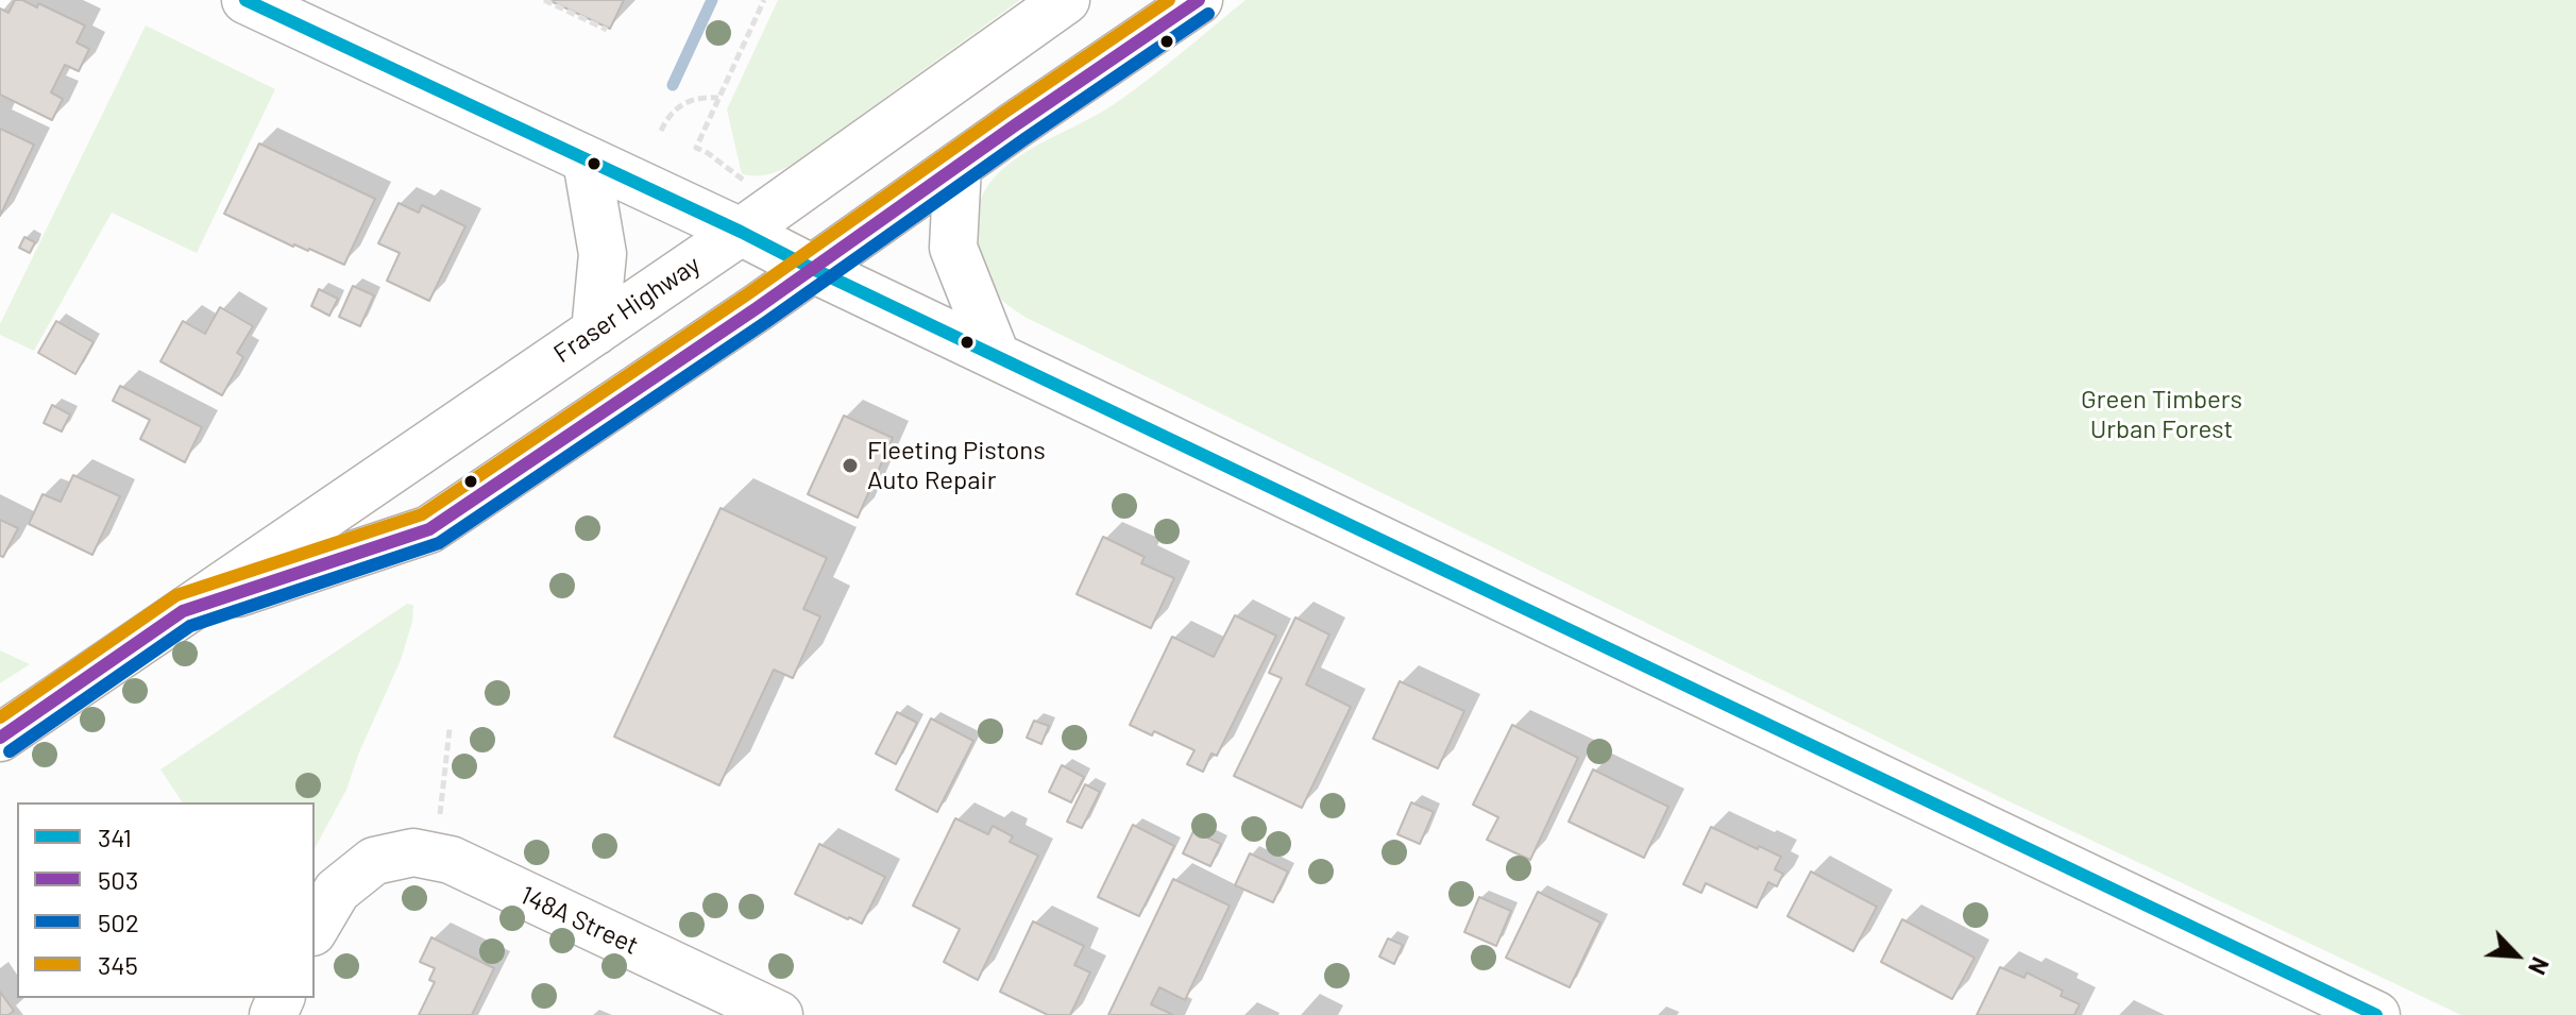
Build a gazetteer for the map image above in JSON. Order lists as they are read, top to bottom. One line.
{"streets":{"main road":["Fraser Highway","148A Street"]},"parks":["Green Timbers Urban Forest"],"places":["Fleeting Pistons Auto Repair"],"lines":["transit line 341","transit line 503","transit line 345","transit line 502"],"legend":["341","503","502","345"],"north":"bottom right"}
